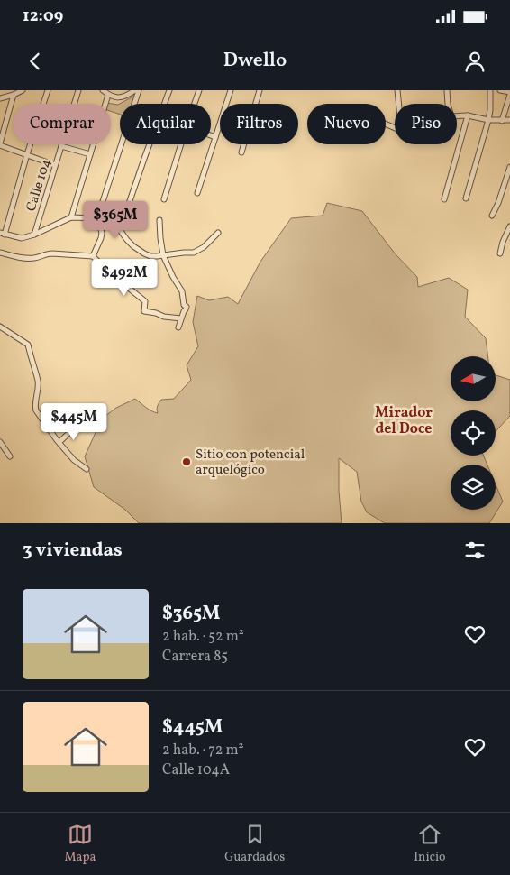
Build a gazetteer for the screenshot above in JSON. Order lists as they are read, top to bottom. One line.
{"streets":{"street":["Calle 104"]},"districts":["Mirador del Doce"],"places":["Sitio con potencial arquelógico"],"north":"left","page":{"status":"12:09","header":"Dwello","chip":["Comprar","Alquilar","Filtros","Nuevo","Piso"],"price":["$365M","$492M","$445M"],"heading":"3 viviendas","list":[{"name":"$365M","note":"2 hab. · 52 m² · Carrera 85"},{"name":"$445M","note":"2 hab. · 72 m² · Calle 104A"}],"tabs":["Mapa","Guardados","Inicio"]}}
